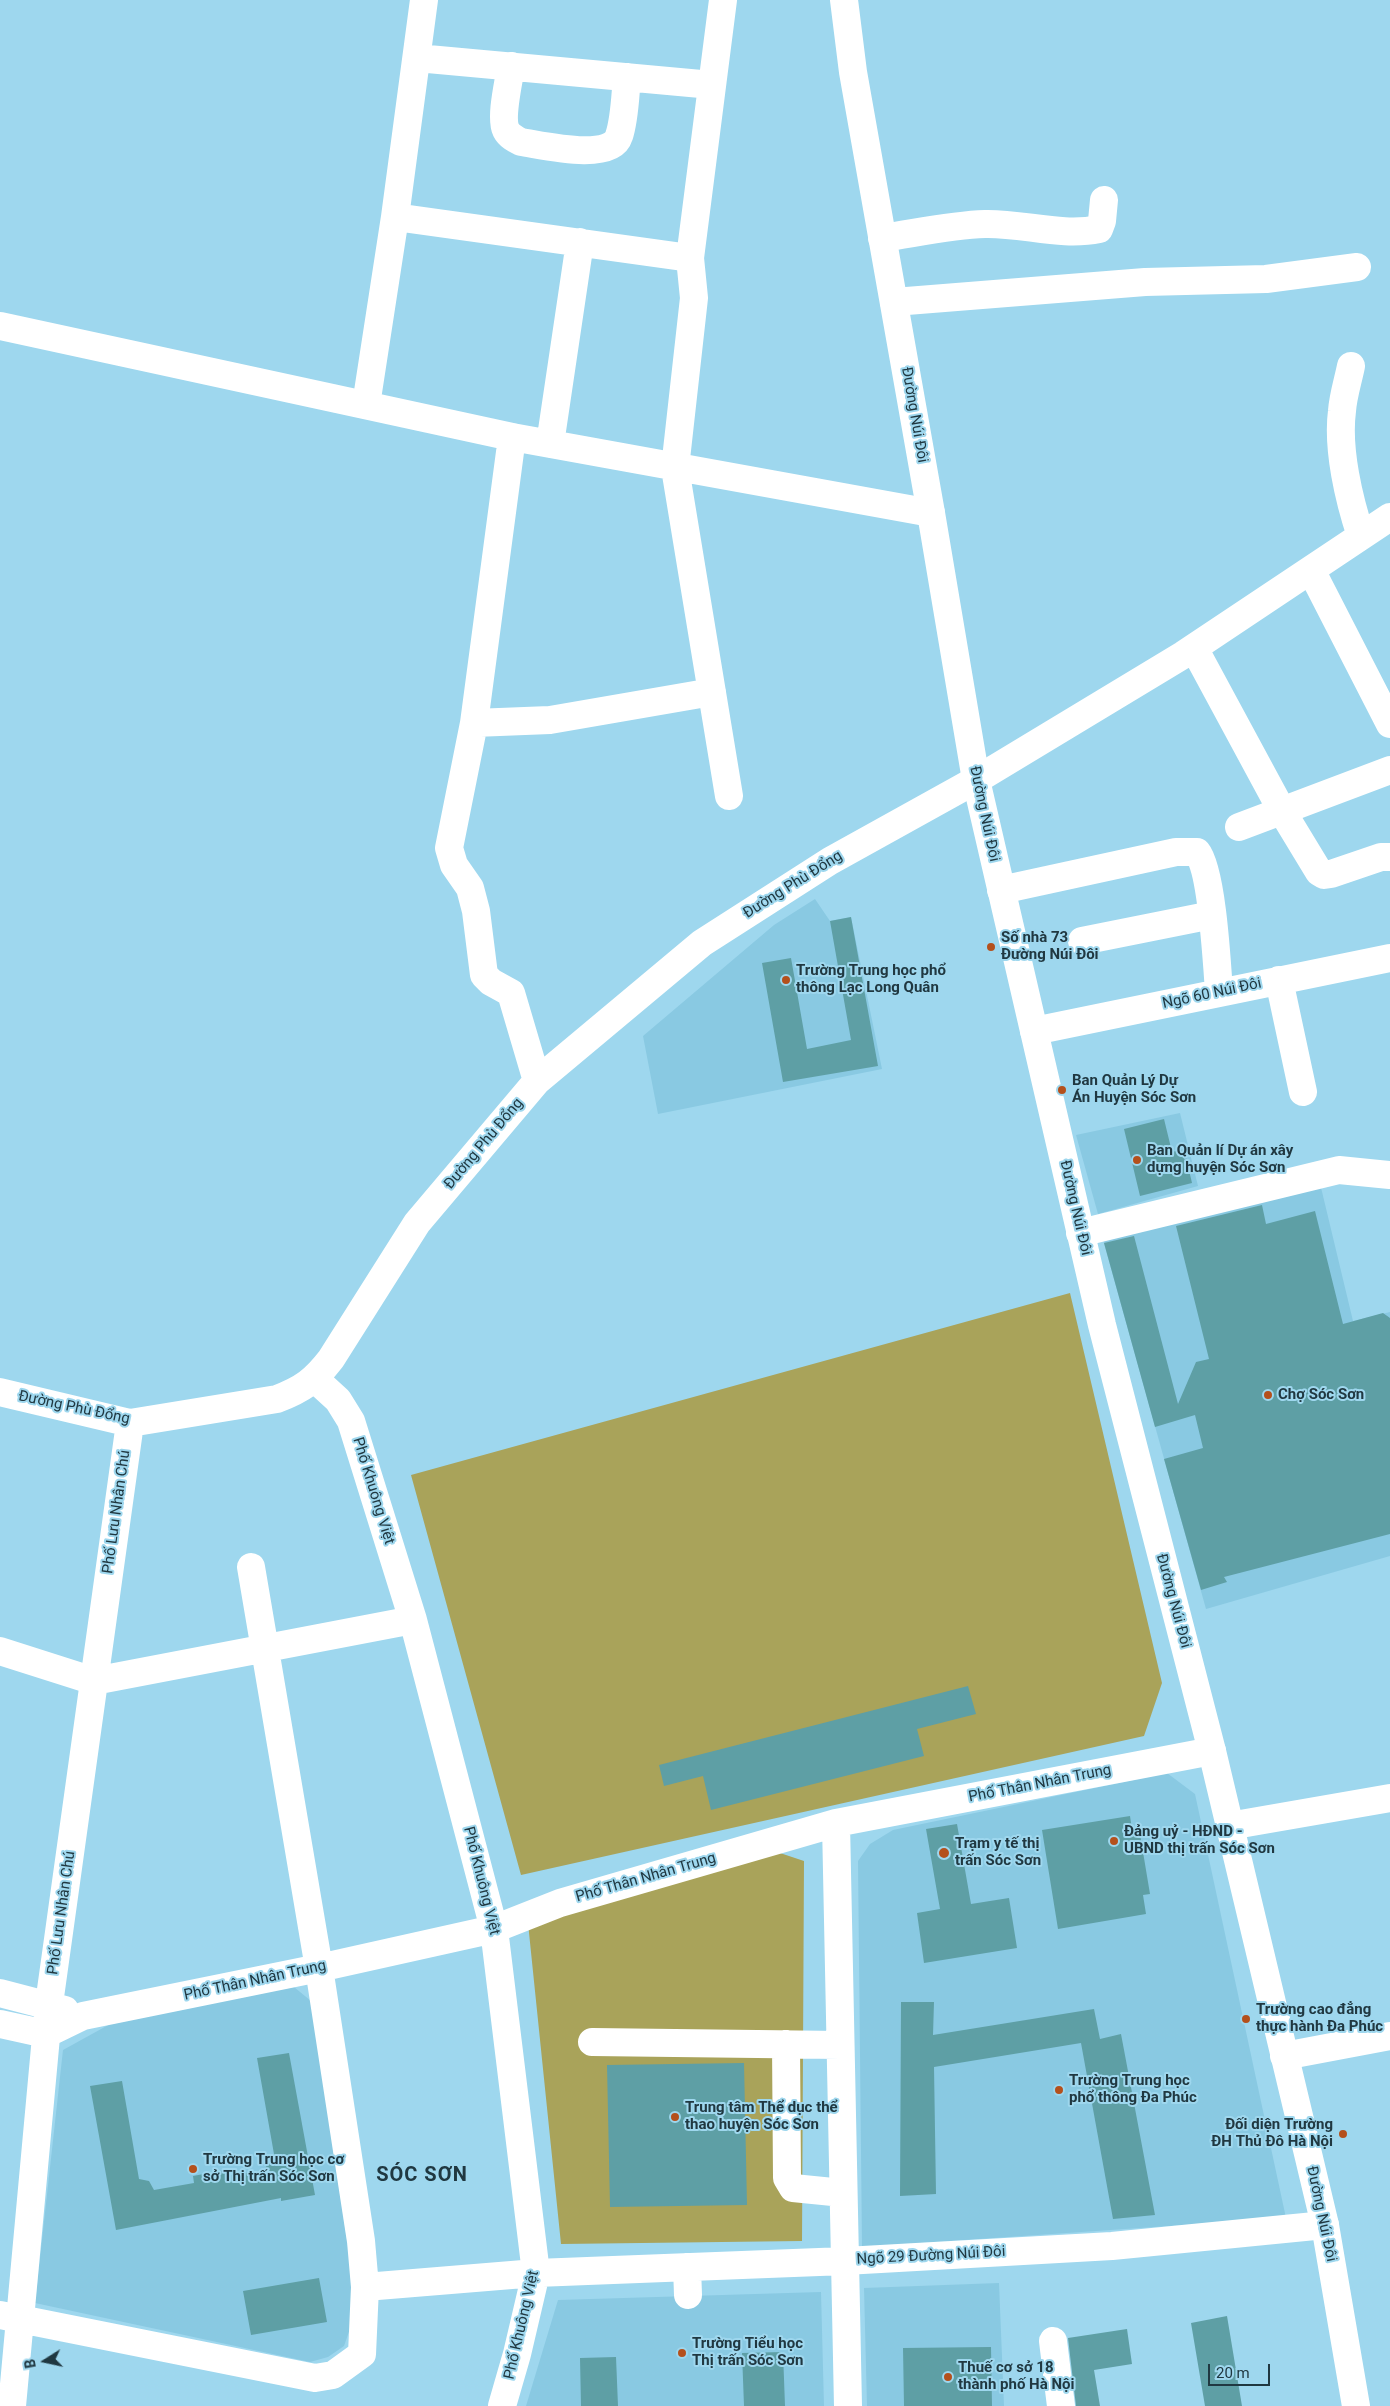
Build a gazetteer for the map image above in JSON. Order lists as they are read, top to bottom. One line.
{"streets":{"street":["Đường Núi Đôi","Đường Phù Đổng","Ngõ 60 Núi Đôi","Phố Khuông Việt","Phố Lưu Nhân Chú","Phố Thân Nhân Trung","Ngõ 29 Đường Núi Đôi"]},"crossings":[["Đường Núi Đôi","Đường Phù Đổng"],["Đường Núi Đôi","Ngõ 60 Núi Đôi"],["Đường Núi Đôi","Phố Thân Nhân Trung"],["Đường Núi Đôi","Ngõ 29 Đường Núi Đôi"],["Đường Phù Đổng","Phố Khuông Việt"],["Đường Phù Đổng","Phố Lưu Nhân Chú"],["Phố Khuông Việt","Phố Thân Nhân Trung"],["Phố Khuông Việt","Ngõ 29 Đường Núi Đôi"],["Phố Lưu Nhân Chú","Phố Thân Nhân Trung"]],"districts":["SÓC SƠN"],"places":["Số nhà 73 Đường Núi Đôi","Trường Trung học phổ thông Lạc Long Quân","Ban Quản Lý Dự Án Huyện Sóc Sơn","Ban Quản lí Dự án xây dựng huyện Sóc Sơn","Chợ Sóc Sơn","Đảng uỷ - HĐND - UBND thị trấn Sóc Sơn","Trạm y tế thị trấn Sóc Sơn","Trường cao đẳng thực hành Đa Phúc","Trường Trung học phổ thông Đa Phúc","Trung tâm Thể dục thể thao huyện Sóc Sơn","Đối diện Trường ĐH Thủ Đô Hà Nội","Trường Trung học cơ sở Thị trấn Sóc Sơn","Trường Tiểu học Thị trấn Sóc Sơn","Thuế cơ sở 18 thành phố Hà Nội"],"scale_bar":"20 m","north":"left"}
